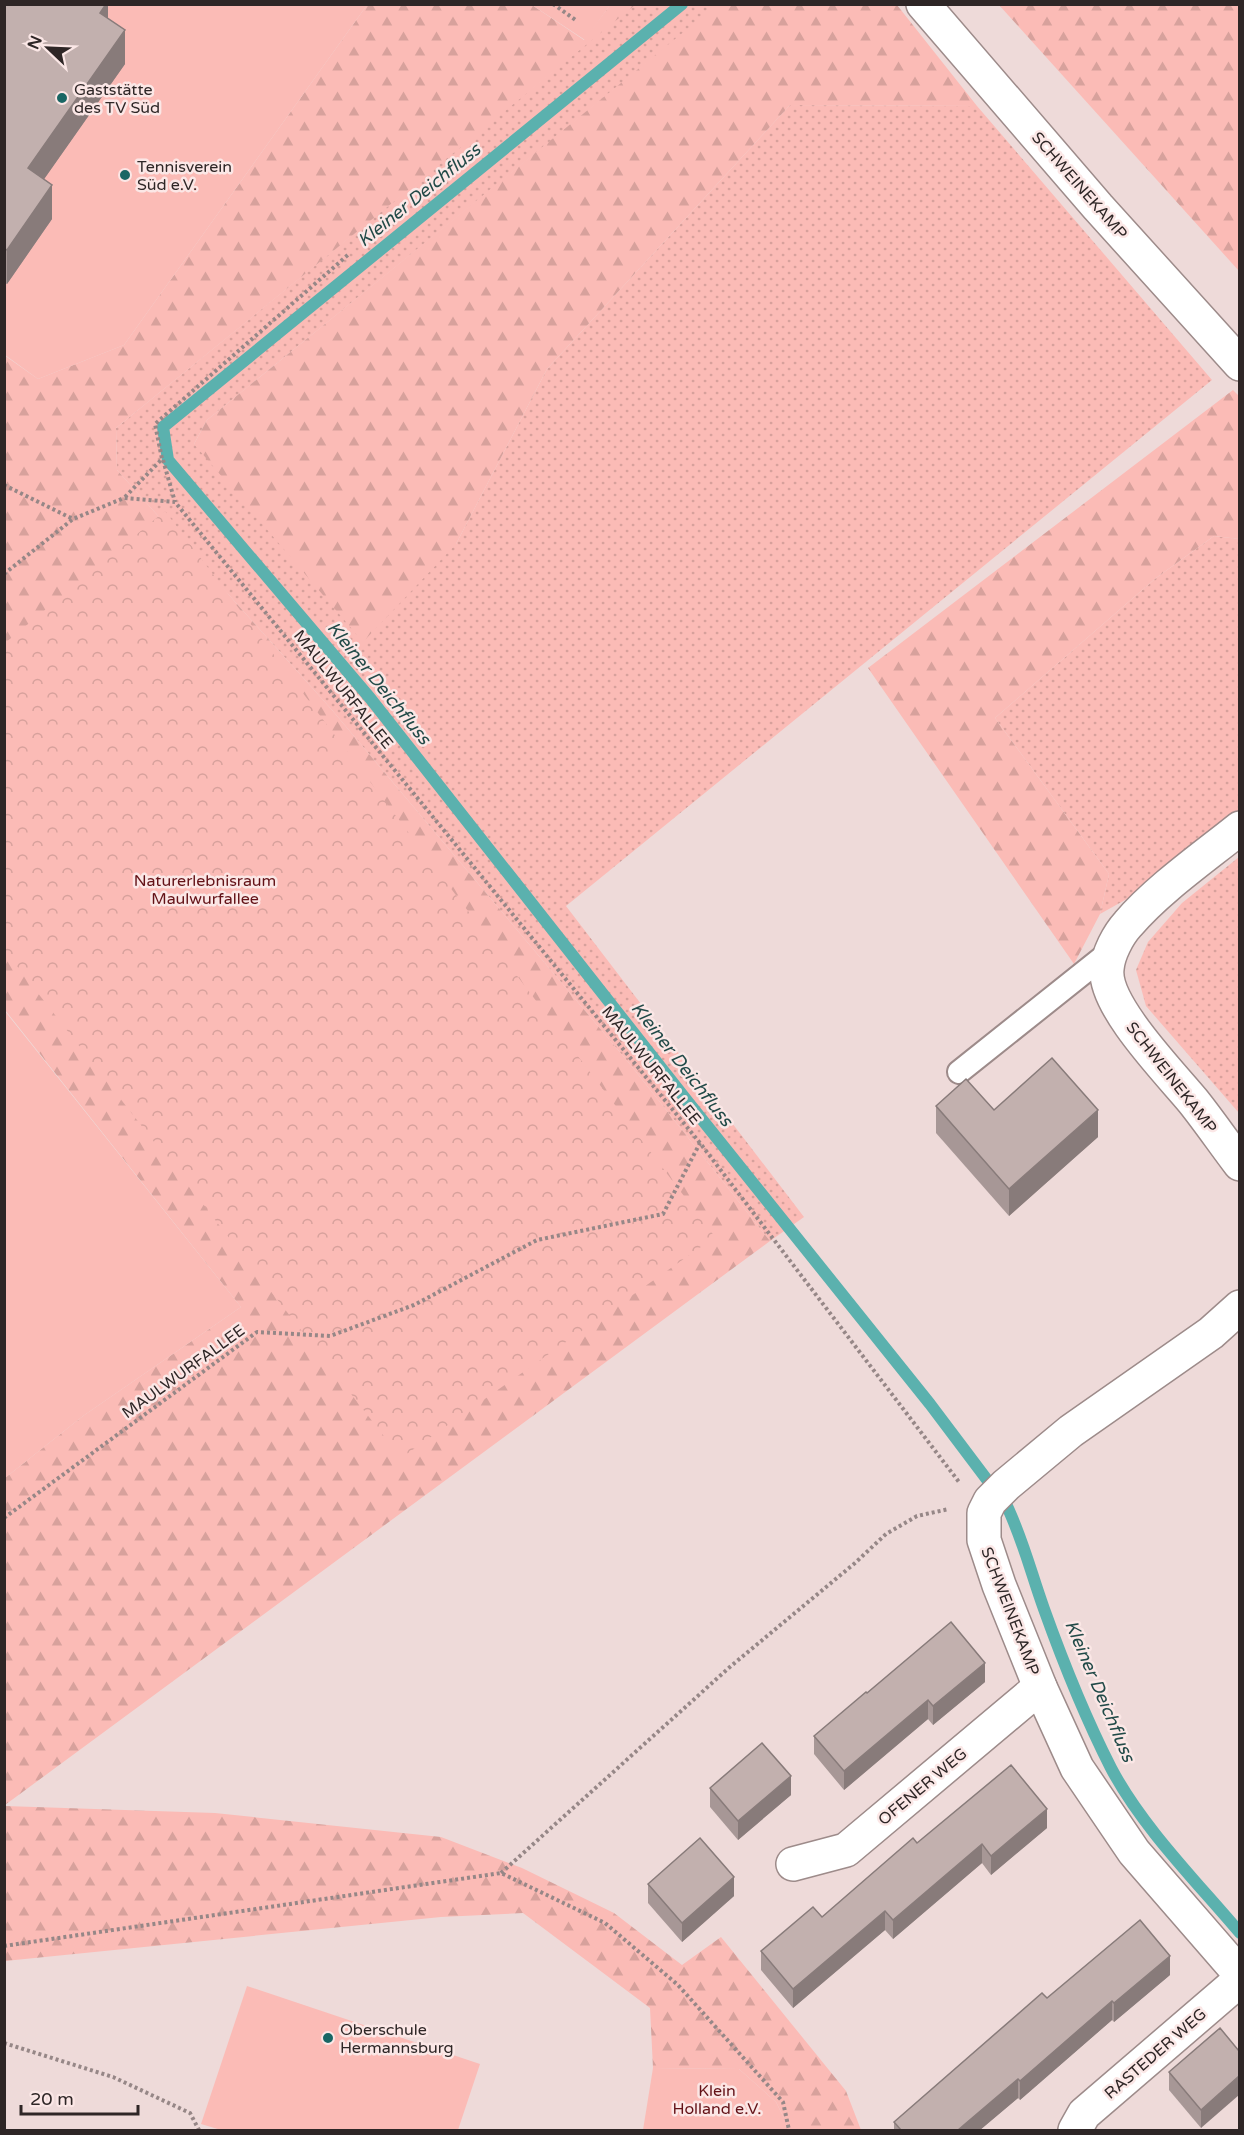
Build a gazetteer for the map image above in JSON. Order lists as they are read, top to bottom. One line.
{"streets":{"street":["SCHWEINEKAMP","OFENER WEG","RASTEDER WEG"],"path":["MAULWURFALLEE"]},"crossings":[["SCHWEINEKAMP","OFENER WEG"]],"water":["Kleiner Deichfluss"],"parks":["Naturerlebnisraum Maulwurfallee","Klein Holland e.V."],"places":["Gaststätte des TV Süd","Tennisverein Süd e.V.","Oberschule Hermannsburg"],"scale_bar":"20 m","north":"top left"}
